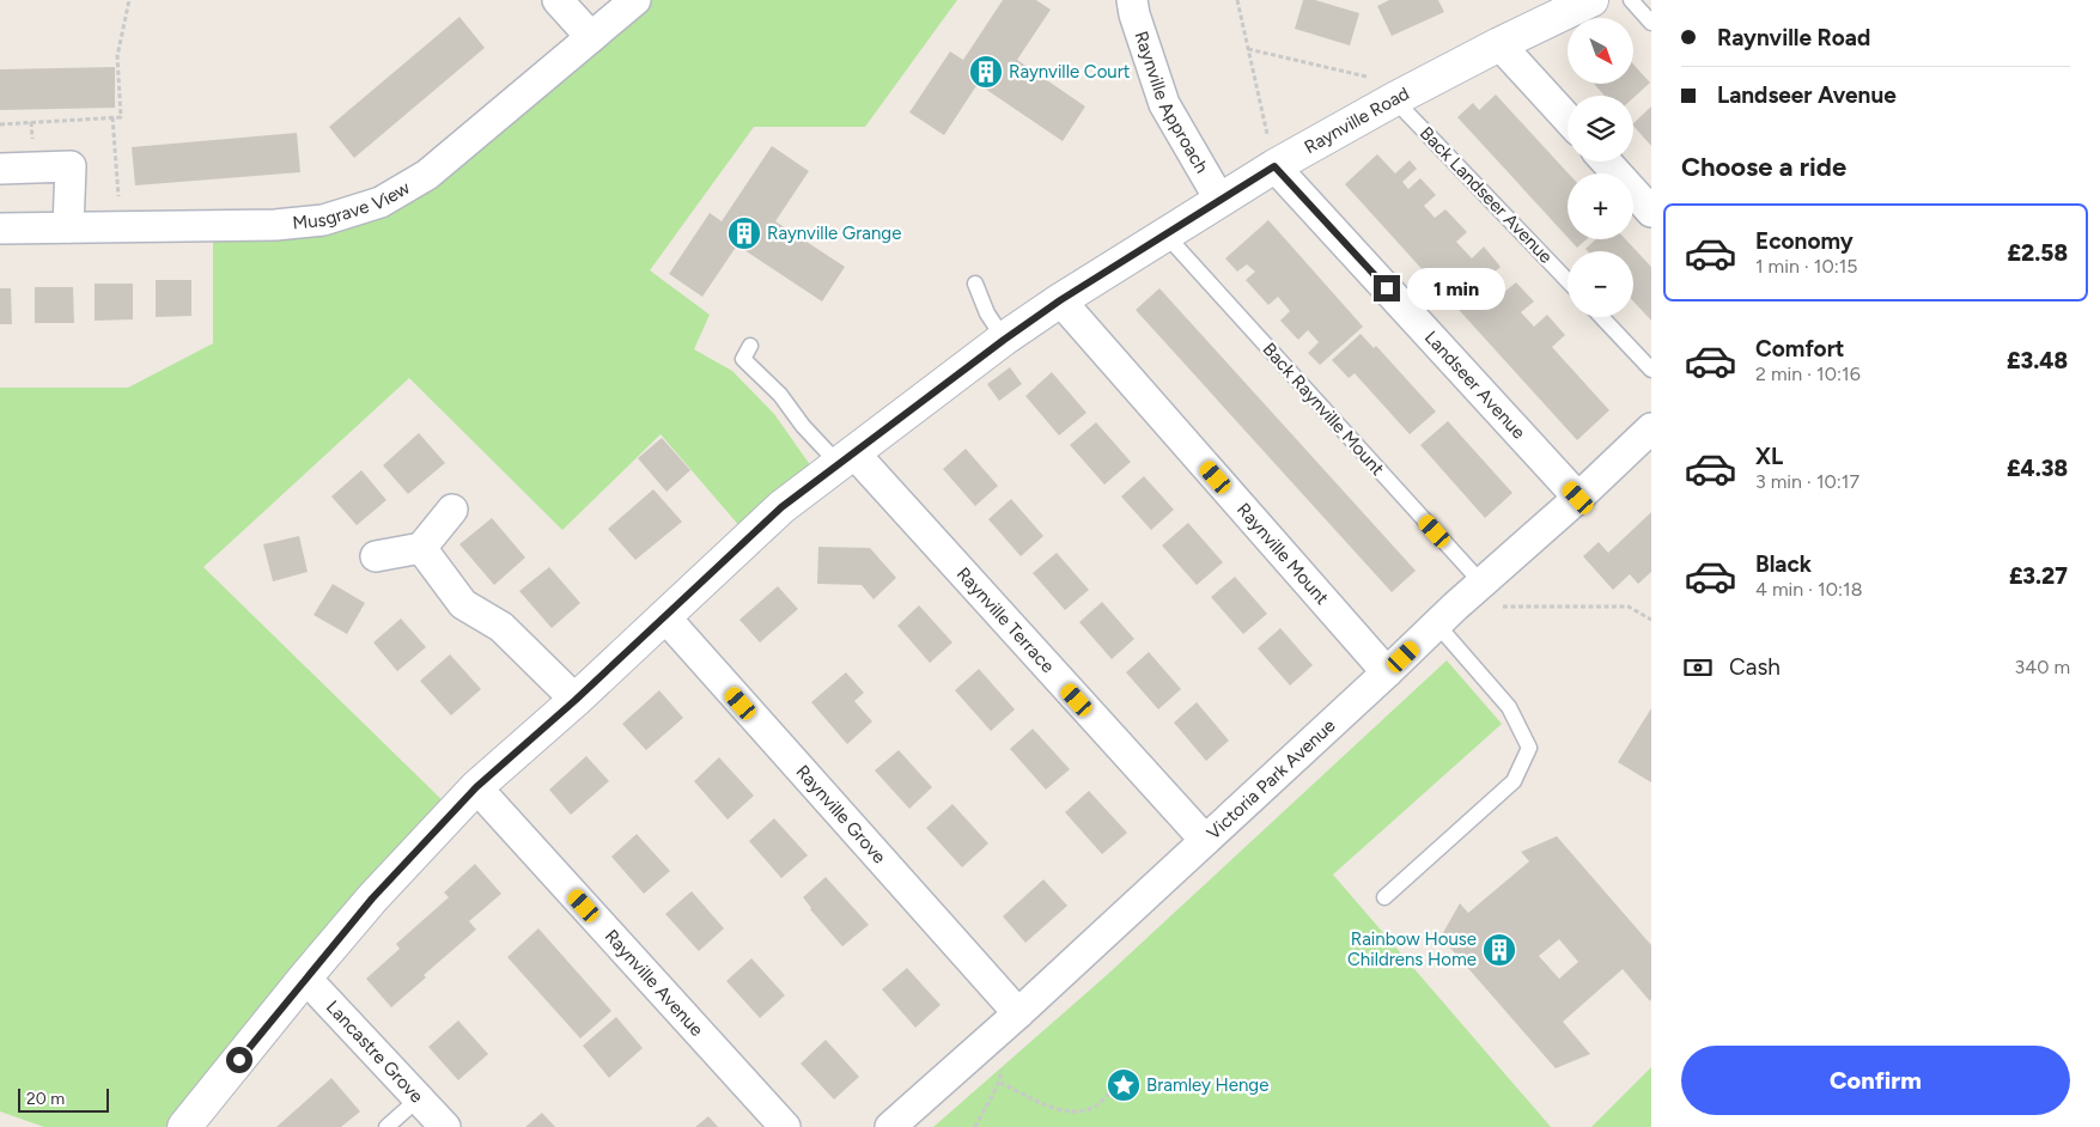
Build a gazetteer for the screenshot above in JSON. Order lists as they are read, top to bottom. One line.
{"streets":{"street":["Raynville Approach","Raynville Road","Musgrave View","Landseer Avenue","Raynville Mount","Raynville Terrace","Victoria Park Avenue","Raynville Grove","Raynville Avenue","Lancastre Grove"],"lane":["Back Landseer Avenue","Back Raynville Mount"]},"crossings":[["Raynville Approach","Raynville Road"],["Raynville Road","Back Landseer Avenue"],["Raynville Road","Landseer Avenue"],["Raynville Road","Back Raynville Mount"],["Raynville Road","Raynville Mount"],["Raynville Road","Raynville Terrace"],["Raynville Road","Raynville Grove"],["Raynville Road","Raynville Avenue"],["Raynville Road","Lancastre Grove"],["Landseer Avenue","Victoria Park Avenue"],["Back Raynville Mount","Victoria Park Avenue"],["Raynville Mount","Victoria Park Avenue"],["Raynville Terrace","Victoria Park Avenue"],["Victoria Park Avenue","Raynville Grove"]],"places":{"building":["Raynville Court","Raynville Grange","Rainbow House Childrens Home"],"place":["Bramley Henge"]},"scale_bar":"20 m","north":"bottom right","page":{"banner":["Raynville Road","Landseer Avenue"],"map_buttons":["+","−"],"heading":"Choose a ride","list":[{"name":"Economy","note":"1 min · 10:15","value":"£2.58"},{"name":"Comfort","note":"2 min · 10:16","value":"£3.48"},{"name":"XL","note":"3 min · 10:17","value":"£4.38"},{"name":"Black","note":"4 min · 10:18","value":"£3.27"}],"bubble":"1 min","pay":["Cash","340 m"],"buttons":"Confirm","scale":"20 m"}}
